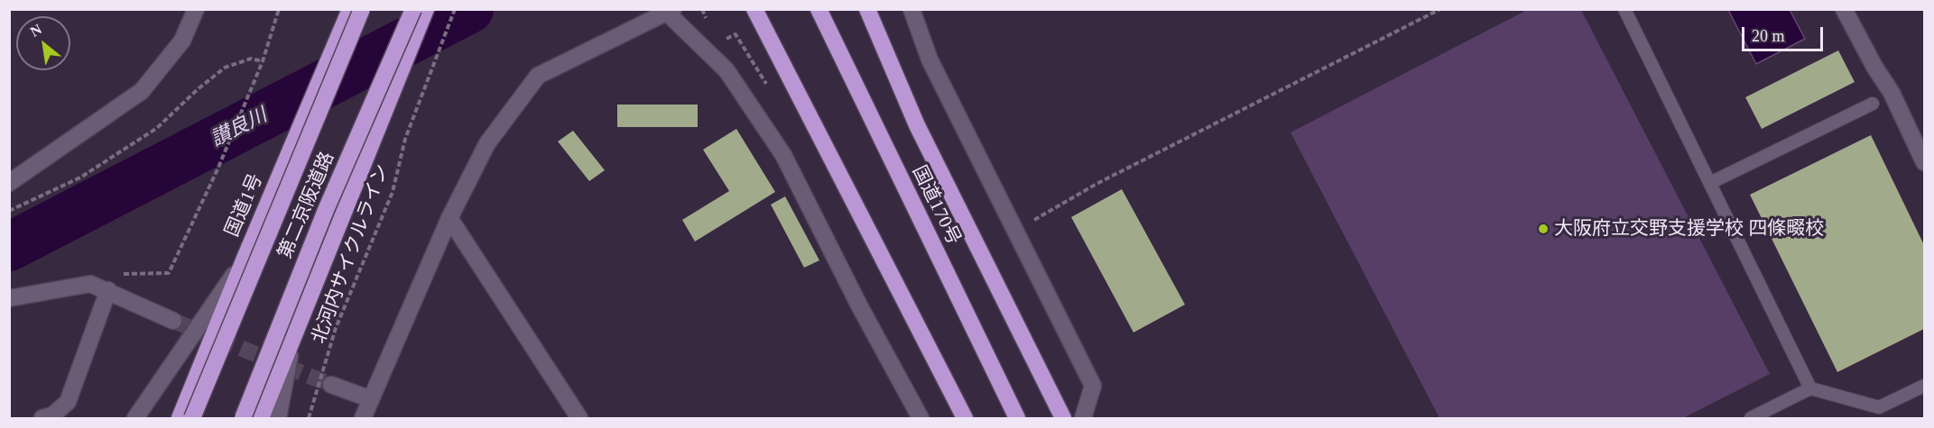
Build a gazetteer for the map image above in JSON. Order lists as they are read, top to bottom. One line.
{"streets":{"highway":["国道1号","第二京阪道路","国道170号"],"path":["北河内サイクルライン"]},"water":["讃良川"],"places":["大阪府立交野支援学校 四條畷校"],"scale_bar":"20 m","north":"top left"}
